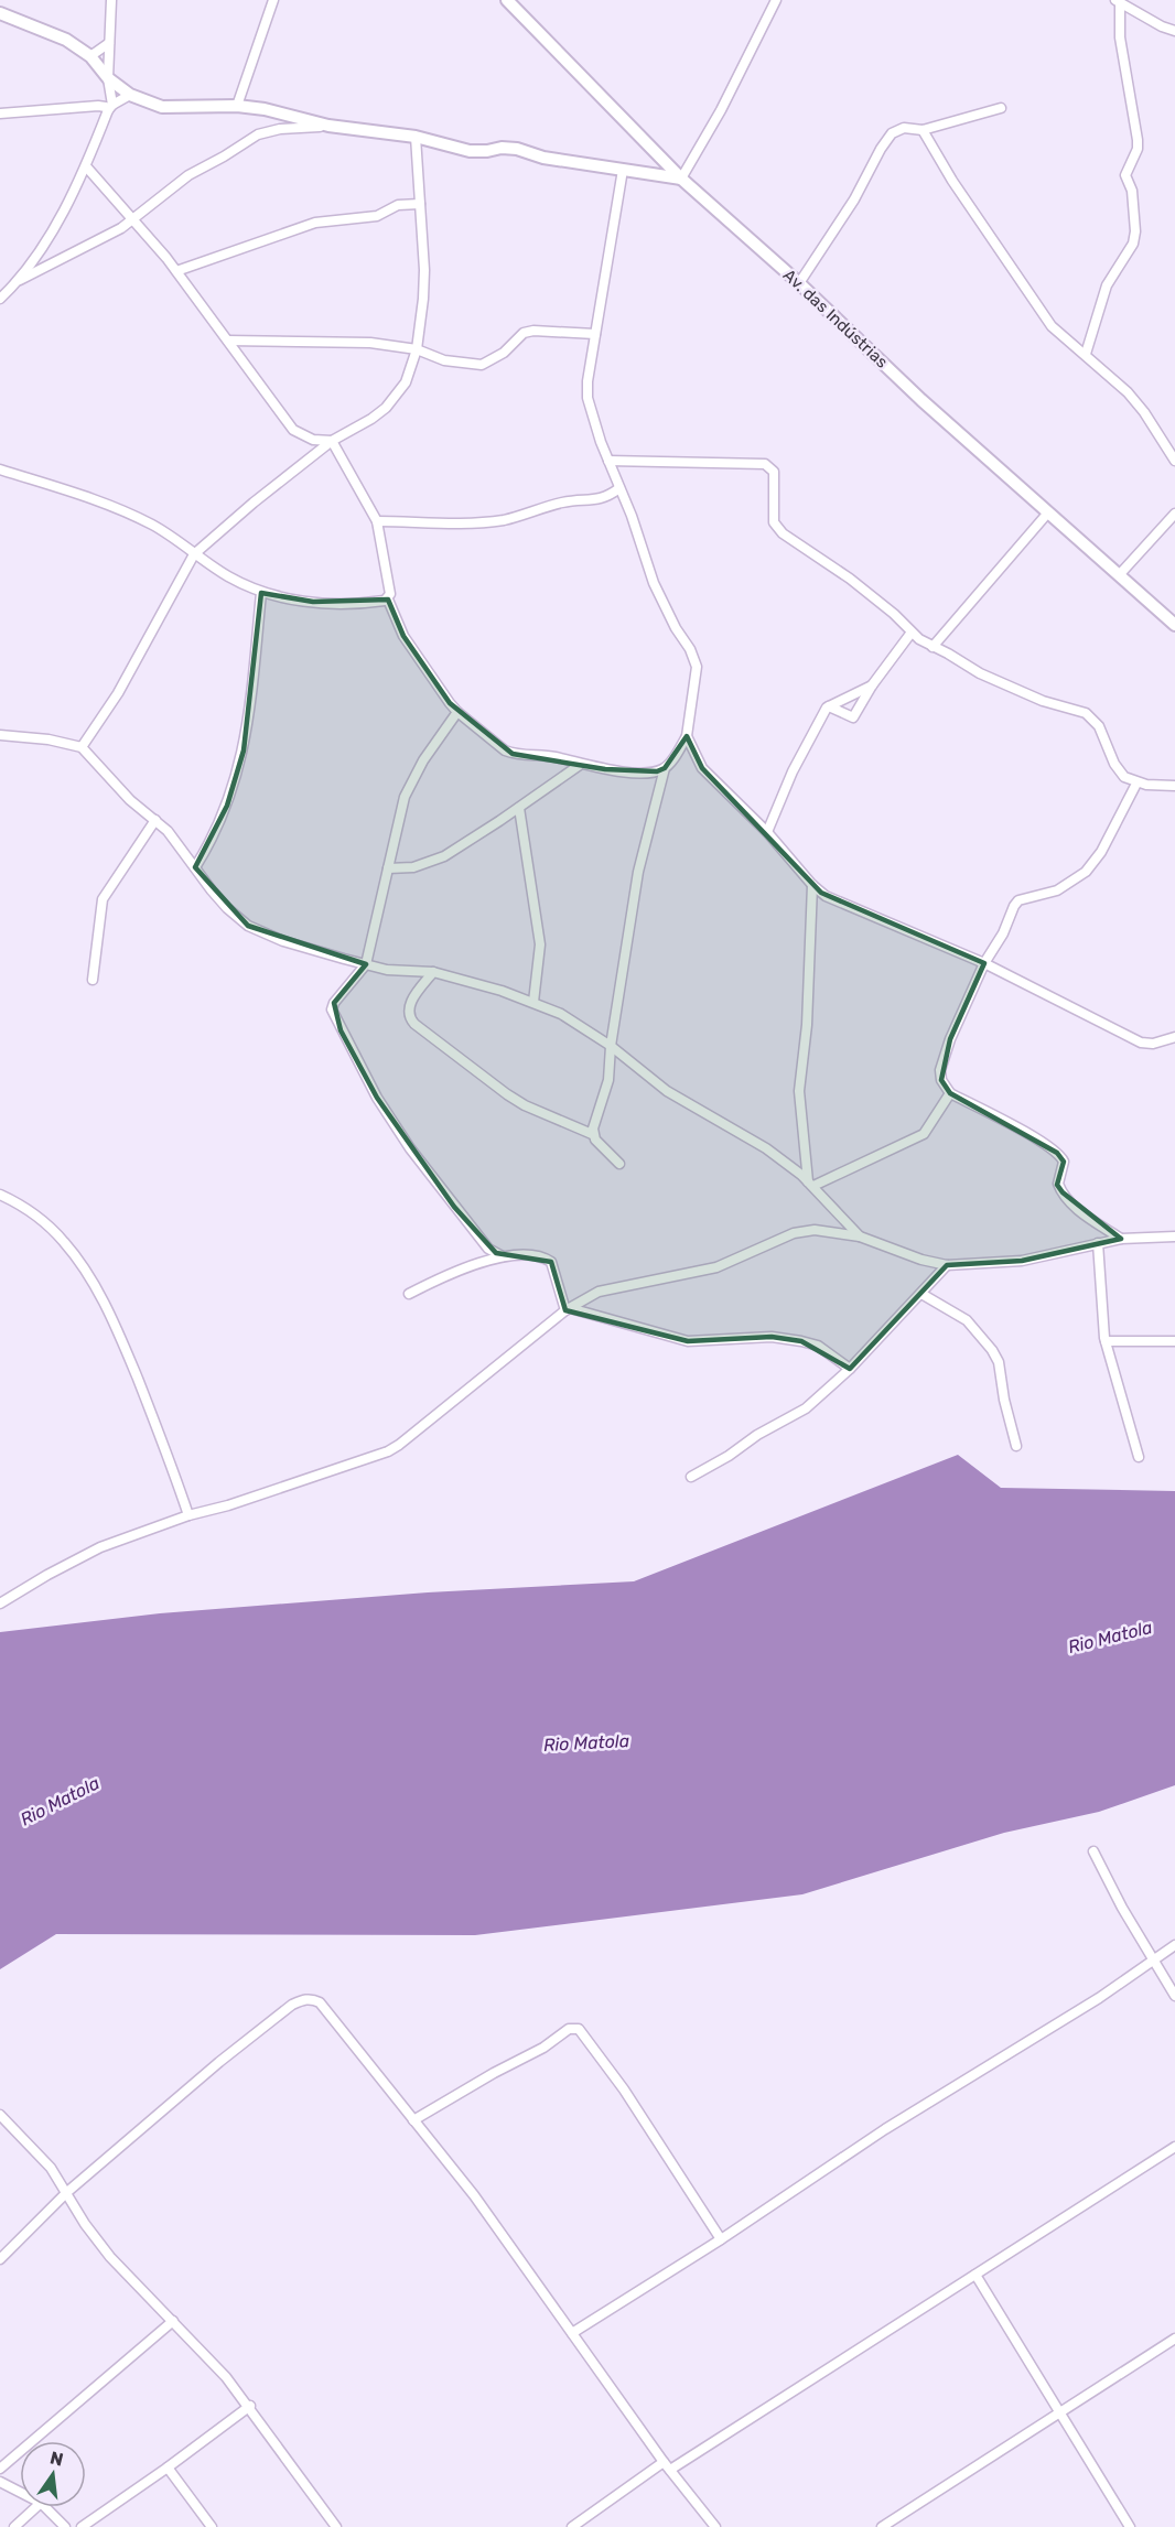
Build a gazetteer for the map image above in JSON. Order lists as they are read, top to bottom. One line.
{"streets":{"street":["Av. das Indústrias"]},"water":["Rio Matola"],"north":"top"}
